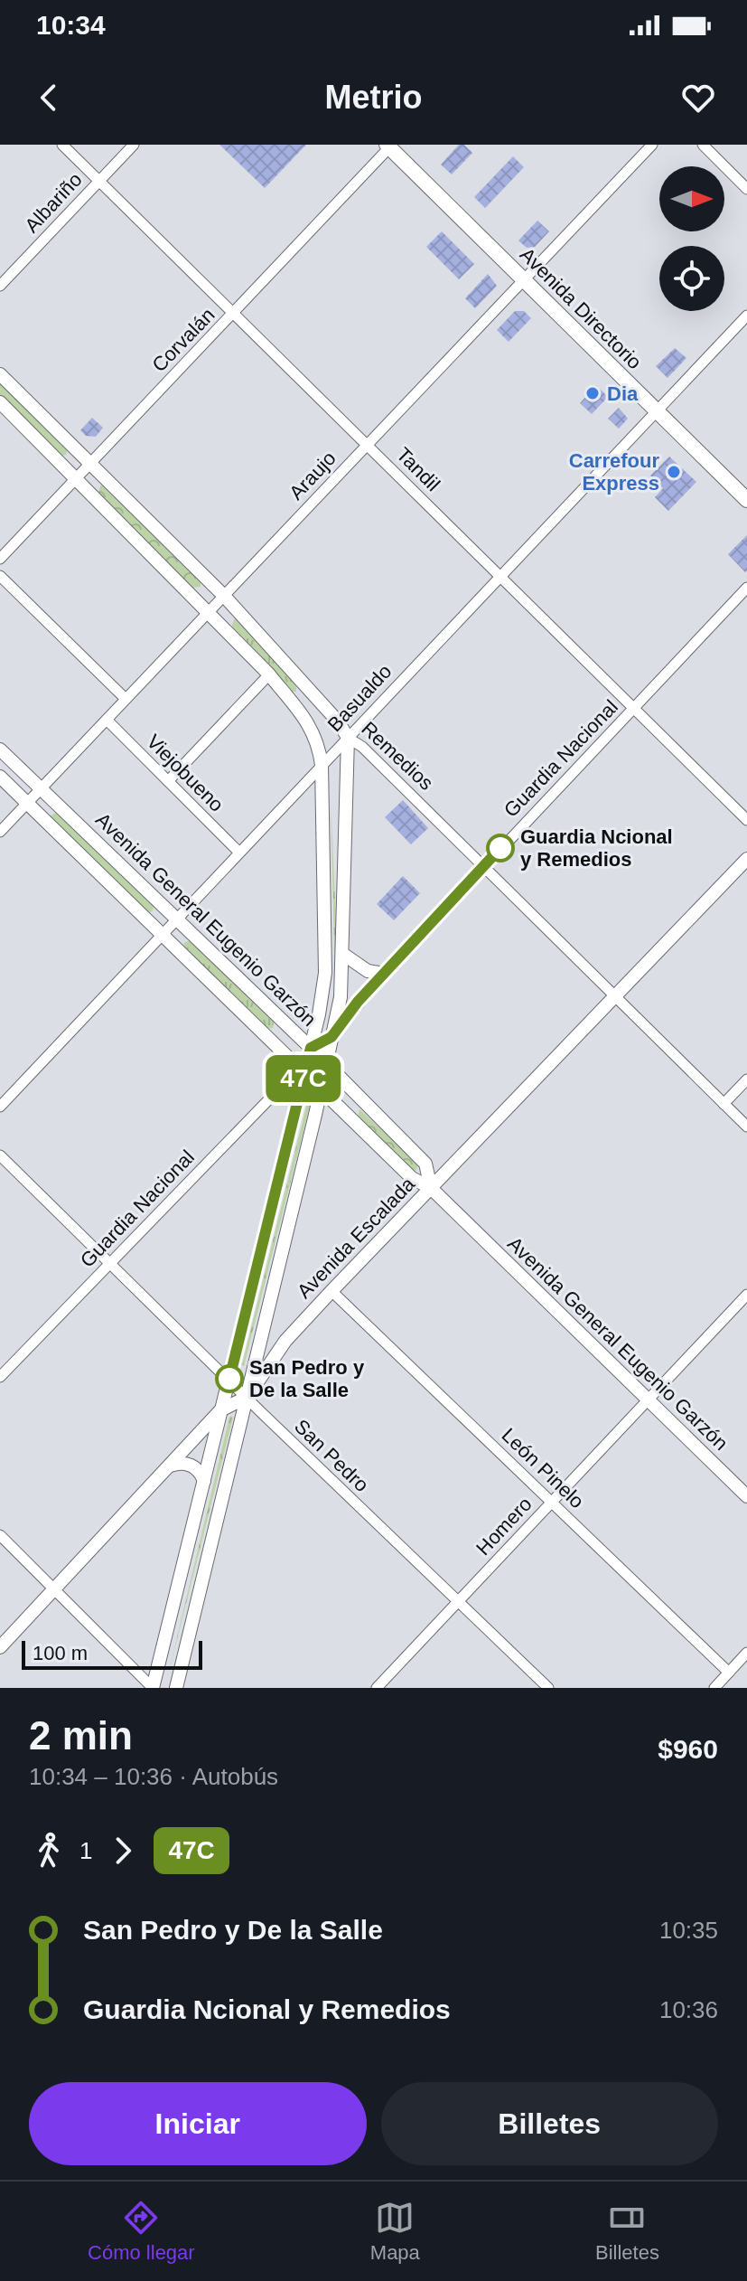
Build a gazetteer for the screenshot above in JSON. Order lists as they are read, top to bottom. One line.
{"streets":{"main road":["Avenida Directorio"],"street":["Albariño","Corvalán","Tandil","Araujo","Basualdo","Remedios","Guardia Nacional","Viejobueno","Avenida General Eugenio Garzón","Avenida Escalada","San Pedro","León Pinelo","Homero"]},"crossings":[["Albariño","Tandil"],["Avenida Directorio","Corvalán"],["Avenida Directorio","Araujo"],["Avenida Directorio","Basualdo"],["Corvalán","Tandil"],["Corvalán","Remedios"],["Tandil","Araujo"],["Tandil","Basualdo"],["Tandil","Guardia Nacional"],["Araujo","Remedios"],["Araujo","Viejobueno"],["Araujo","Avenida General Eugenio Garzón"],["Basualdo","Remedios"],["Basualdo","Viejobueno"],["Basualdo","Avenida General Eugenio Garzón"],["Remedios","Guardia Nacional"],["Remedios","Avenida Escalada"],["Guardia Nacional","Avenida General Eugenio Garzón"],["Guardia Nacional","San Pedro"],["Avenida General Eugenio Garzón","Avenida Escalada"],["Avenida General Eugenio Garzón","Homero"],["Avenida Escalada","San Pedro"],["Avenida Escalada","León Pinelo"],["San Pedro","Homero"],["León Pinelo","Homero"]],"places":["Dia","Carrefour Express","Guardia Ncional y Remedios","San Pedro y De la Salle"],"lines":["bus line 47C"],"scale_bar":"100 m","north":"right","page":{"status":"10:34","header":"Metrio","on_map":"47C","scale":"100 m","heading":["2 min","10:34 – 10:36 · Autobús","$960"],"legs":["1","47C"],"list":[{"name":"San Pedro y De la Salle","value":"10:35"},{"name":"Guardia Ncional y Remedios","value":"10:36"}],"buttons":["Iniciar","Billetes"],"tabs":["Cómo llegar","Mapa","Billetes"]}}
